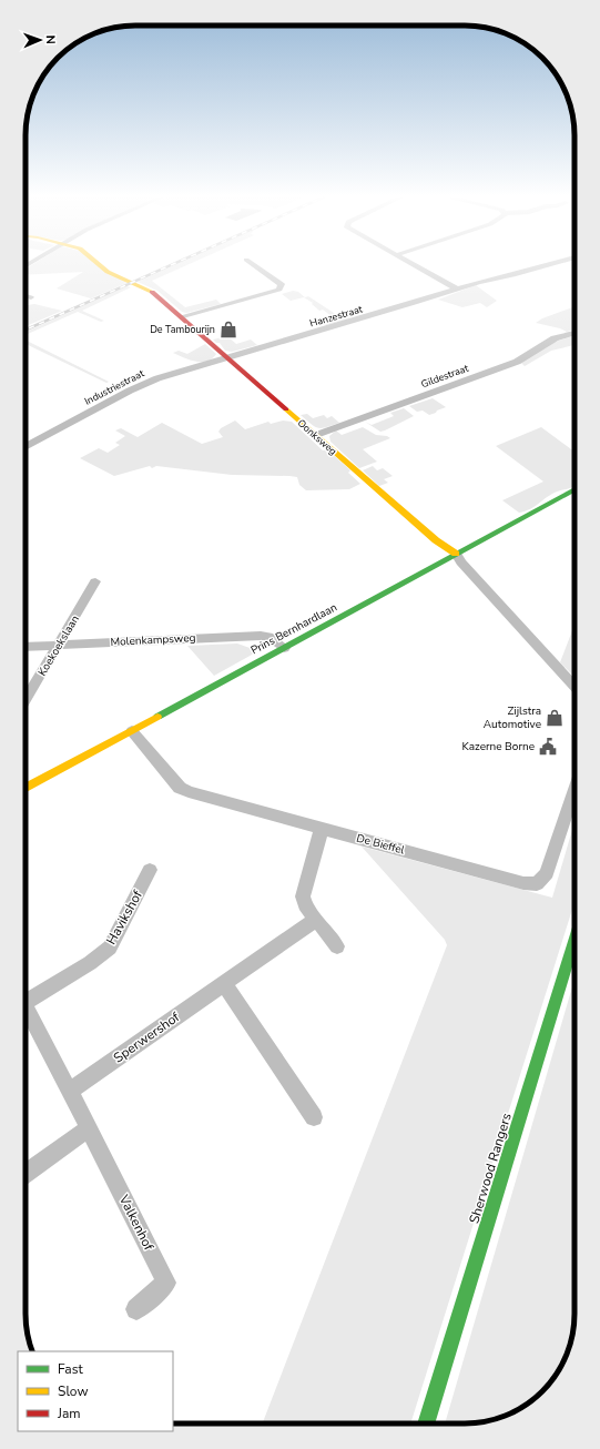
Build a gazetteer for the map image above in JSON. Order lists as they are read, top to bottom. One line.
{"streets":{"main road":["Oonksweg","Prins Bernhardlaan","Sherwood Rangers"],"street":["Hanzestraat","Gildestraat","Industriestraat","Molenkampsweg","Koekoekslaan","De Bieffel","Havikshof","Sperwershof","Valkenhof"]},"crossings":[["Hanzestraat","Industriestraat"],["Hanzestraat","Oonksweg"],["Gildestraat","Oonksweg"],["Industriestraat","Oonksweg"],["Oonksweg","Prins Bernhardlaan"],["Prins Bernhardlaan","Molenkampsweg"],["Prins Bernhardlaan","De Bieffel"],["Molenkampsweg","Koekoekslaan"],["Sperwershof","Valkenhof"]],"places":{"shop":["De Tambourijn","Zijlstra Automotive"],"public building":["Kazerne Borne"]},"legend":["Fast","Slow","Jam"],"north":"right"}
